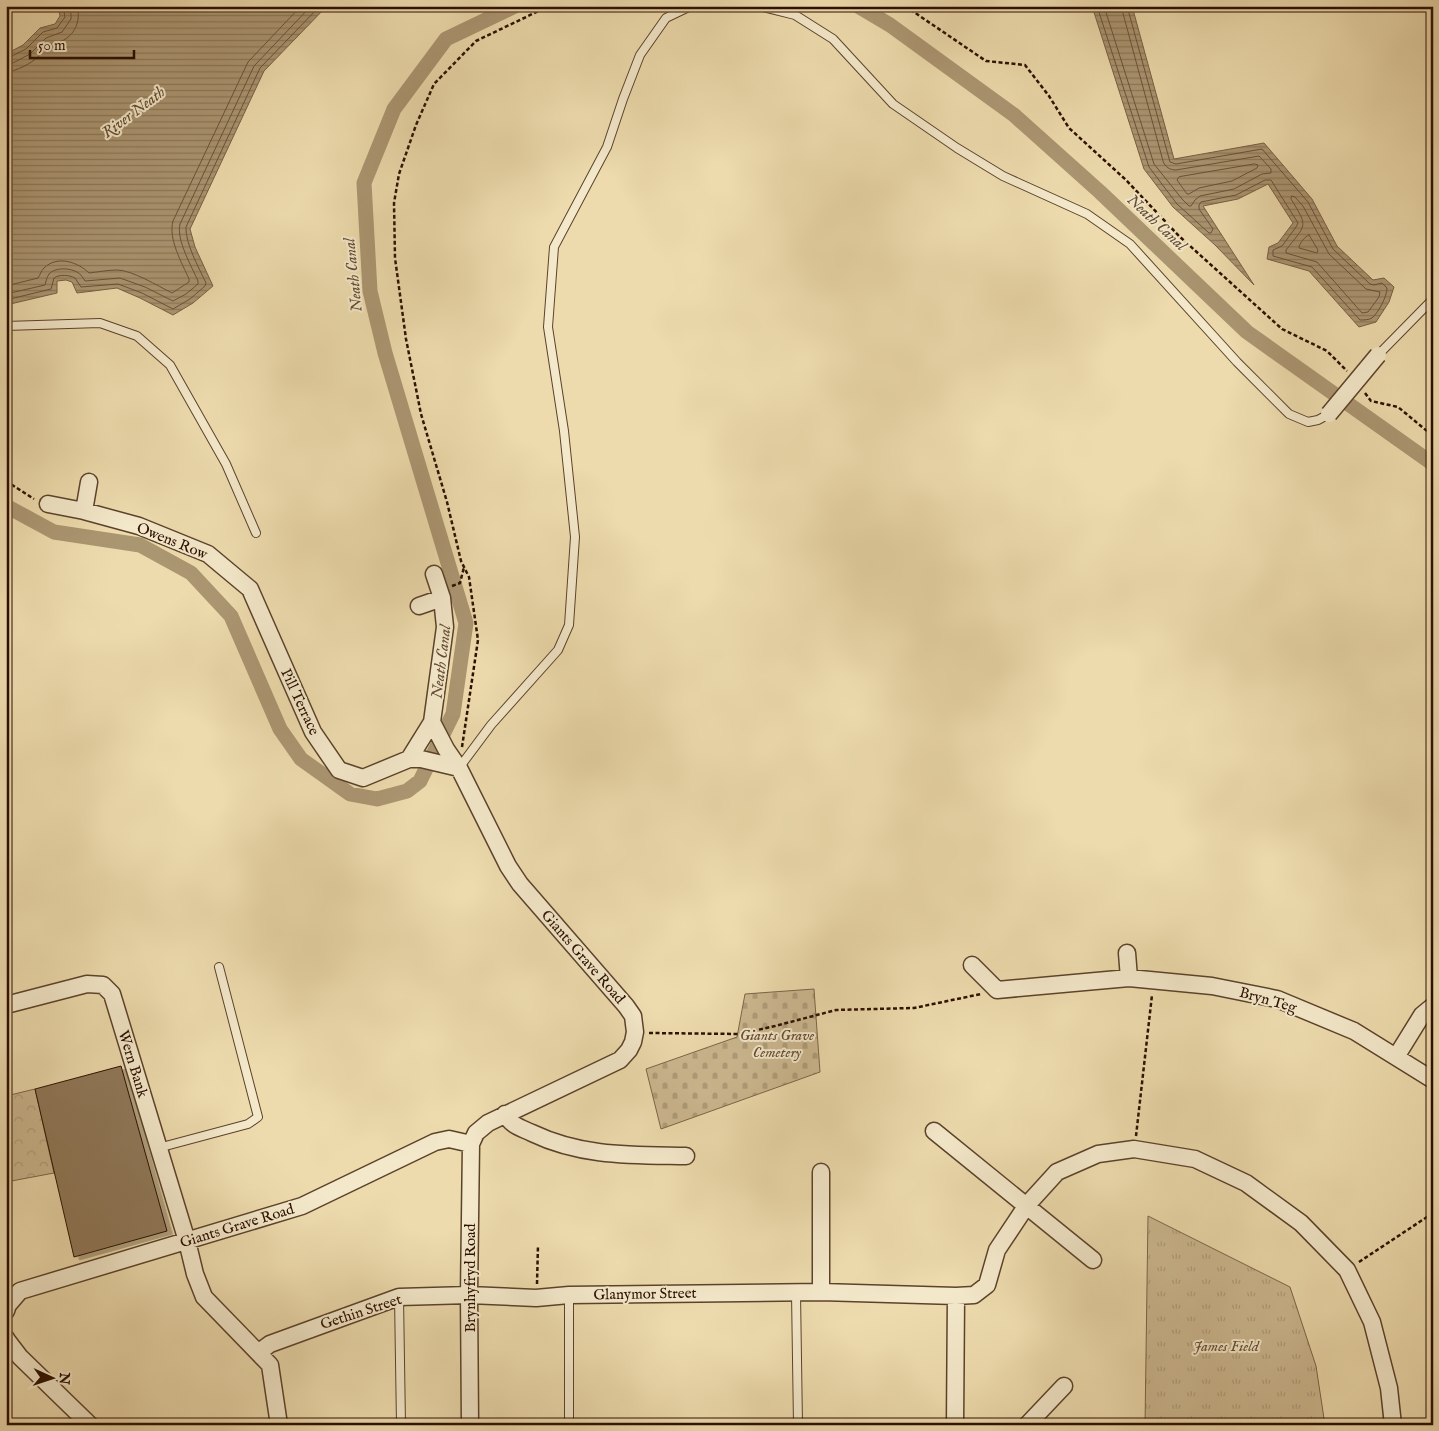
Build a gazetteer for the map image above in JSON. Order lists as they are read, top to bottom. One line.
{"streets":{"street":["Owens Row","Pill Terrace","Giants Grave Road","Bryn Teg","Wern Bank","Brynhyfryd Road","Glanymor Street","Gethin Street"]},"crossings":[["Owens Row","Pill Terrace"],["Giants Grave Road","Wern Bank"],["Giants Grave Road","Brynhyfryd Road"],["Wern Bank","Gethin Street"],["Brynhyfryd Road","Glanymor Street"],["Brynhyfryd Road","Gethin Street"],["Glanymor Street","Gethin Street"]],"water":["River Neath","Neath Canal"],"parks":["Giants Grave Cemetery","James Field"],"scale_bar":"50 m","north":"right"}
